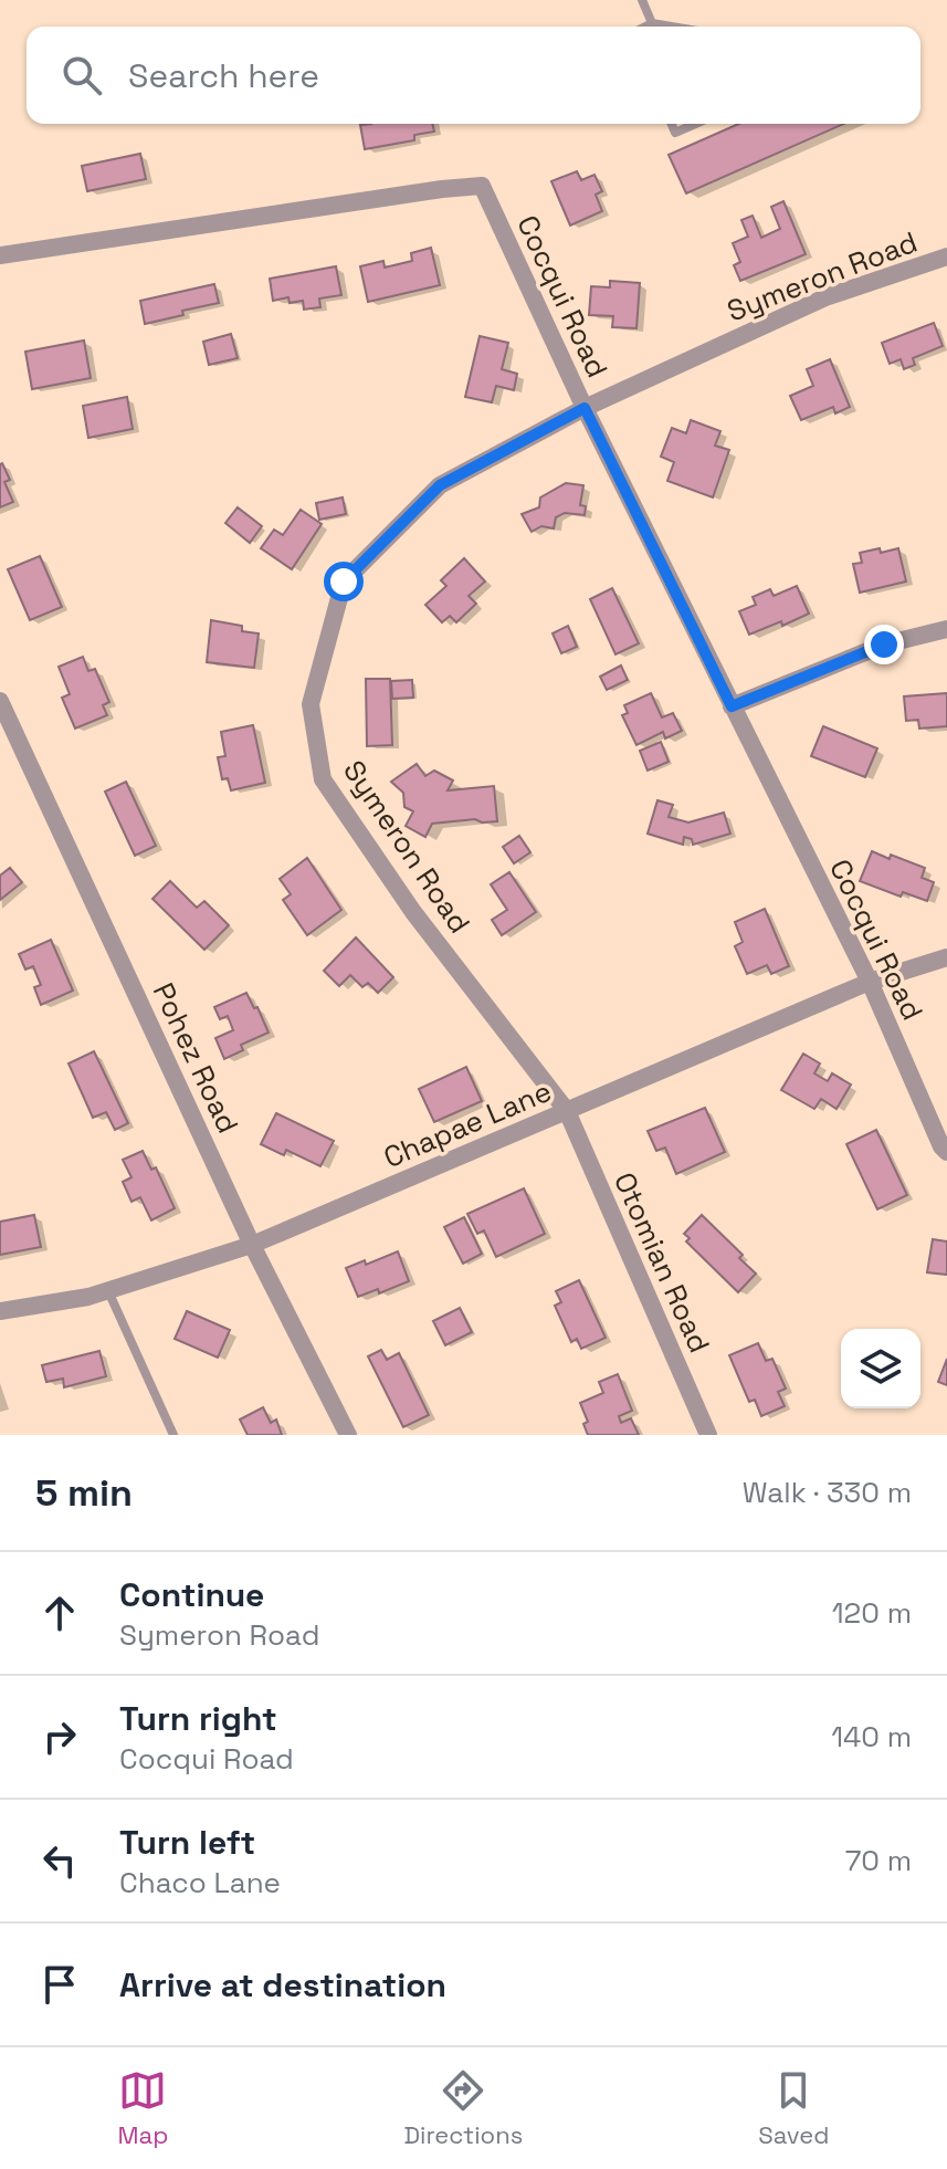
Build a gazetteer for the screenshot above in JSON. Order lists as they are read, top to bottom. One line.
{"streets":{"street":["Symeron Road","Cocqui Road","Pohez Road","Chapae Lane","Otomian Road"]},"crossings":[["Symeron Road","Cocqui Road"],["Symeron Road","Chapae Lane"],["Symeron Road","Otomian Road"],["Cocqui Road","Chapae Lane"],["Pohez Road","Chapae Lane"],["Chapae Lane","Otomian Road"]],"page":{"search":"Search here","heading":["5 min","Walk · 330 m"],"list":[["Continue","Symeron Road","120 m"],["Turn right","Cocqui Road","140 m"],["Turn left","Chaco Lane","70 m"],"Arrive at destination"],"nav":["Map","Directions","Saved"]}}
